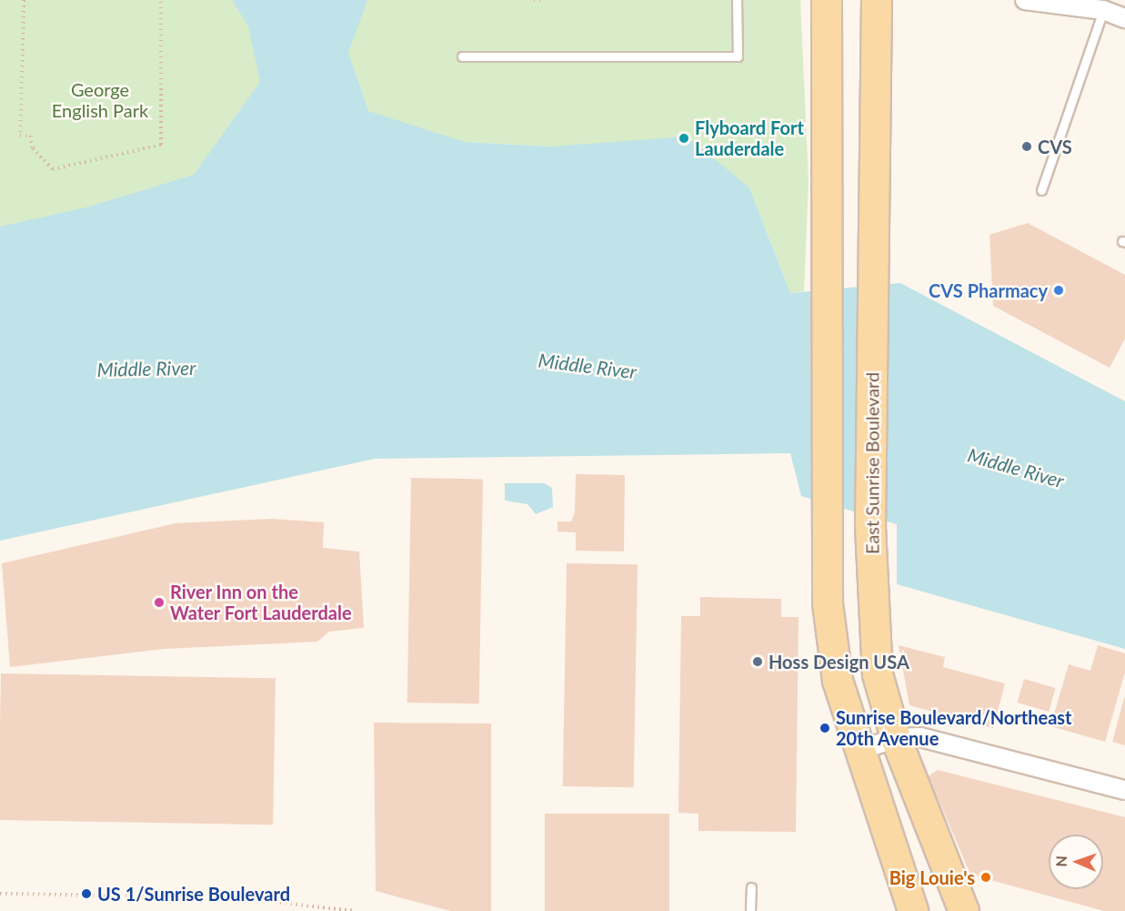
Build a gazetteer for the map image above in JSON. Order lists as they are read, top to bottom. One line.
{"streets":{"main road":["East Sunrise Boulevard"]},"water":["Middle River"],"parks":["George English Park"],"places":["Flyboard Fort Lauderdale","CVS","CVS Pharmacy","River Inn on the Water Fort Lauderdale","Hoss Design USA","Sunrise Boulevard/Northeast 20th Avenue","Big Louie's","US 1/Sunrise Boulevard"],"north":"left"}
